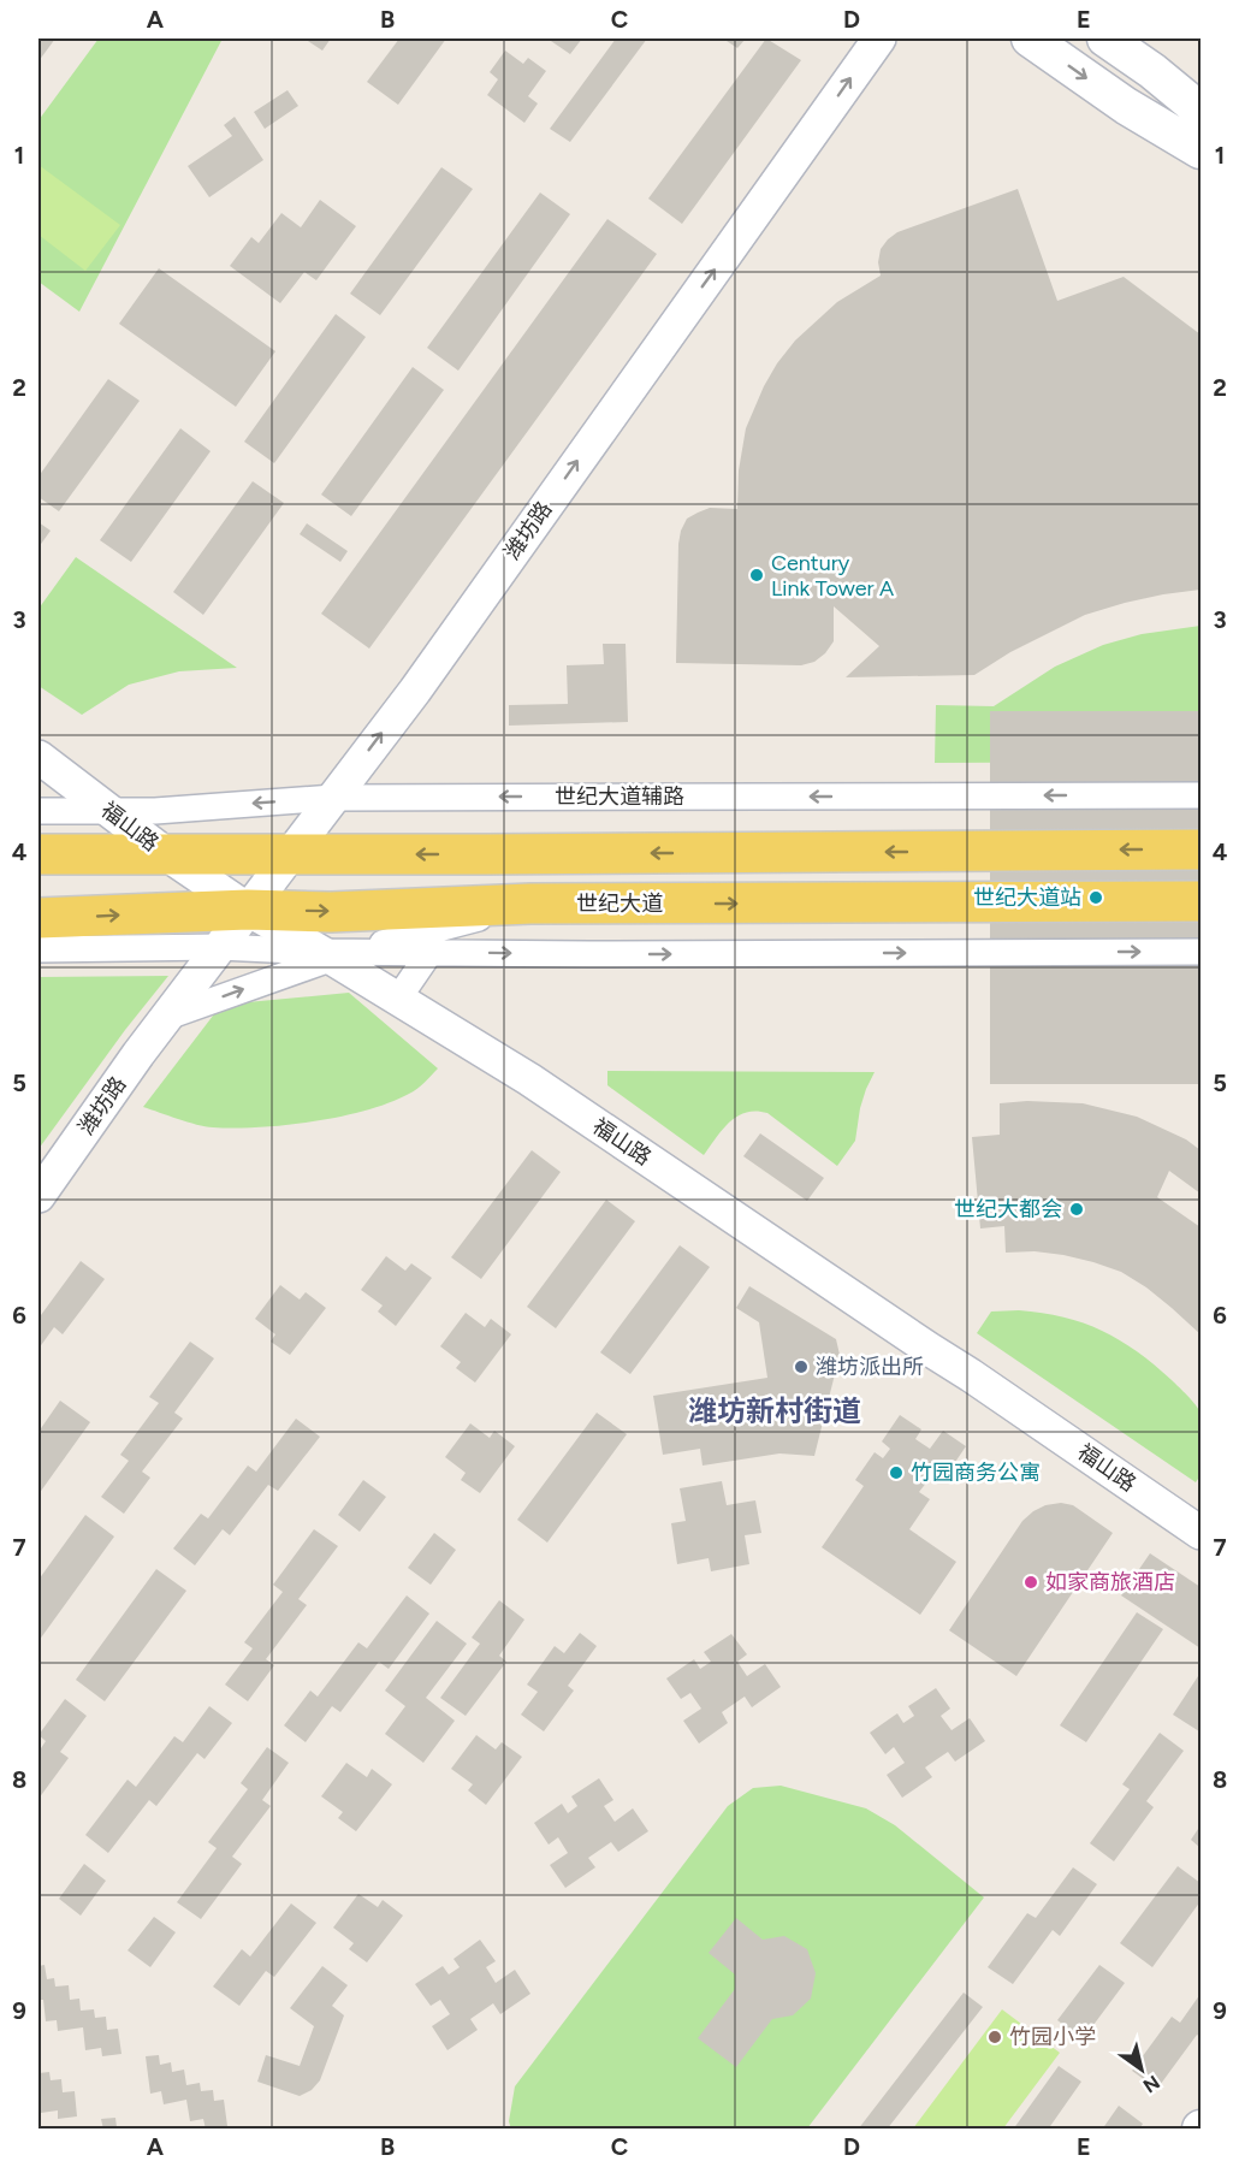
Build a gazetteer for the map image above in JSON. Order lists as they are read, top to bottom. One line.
{"streets":{"main road":["世纪大道"],"street":["潍坊路","世纪大道辅路","福山路"]},"crossings":[["潍坊路","世纪大道辅路"],["潍坊路","福山路"],["潍坊路","世纪大道"],["世纪大道辅路","福山路"],["福山路","世纪大道"]],"one_way":["潍坊路"],"districts":["潍坊新村街道"],"places":["Century Link Tower A","世纪大道站","世纪大都会","潍坊派出所","竹园商务公寓","如家商旅酒店","竹园小学"],"north":"bottom right","grid":{"columns":["A","B","C","D","E"],"rows":["1","2","3","4","5","6","7","8","9"]}}
